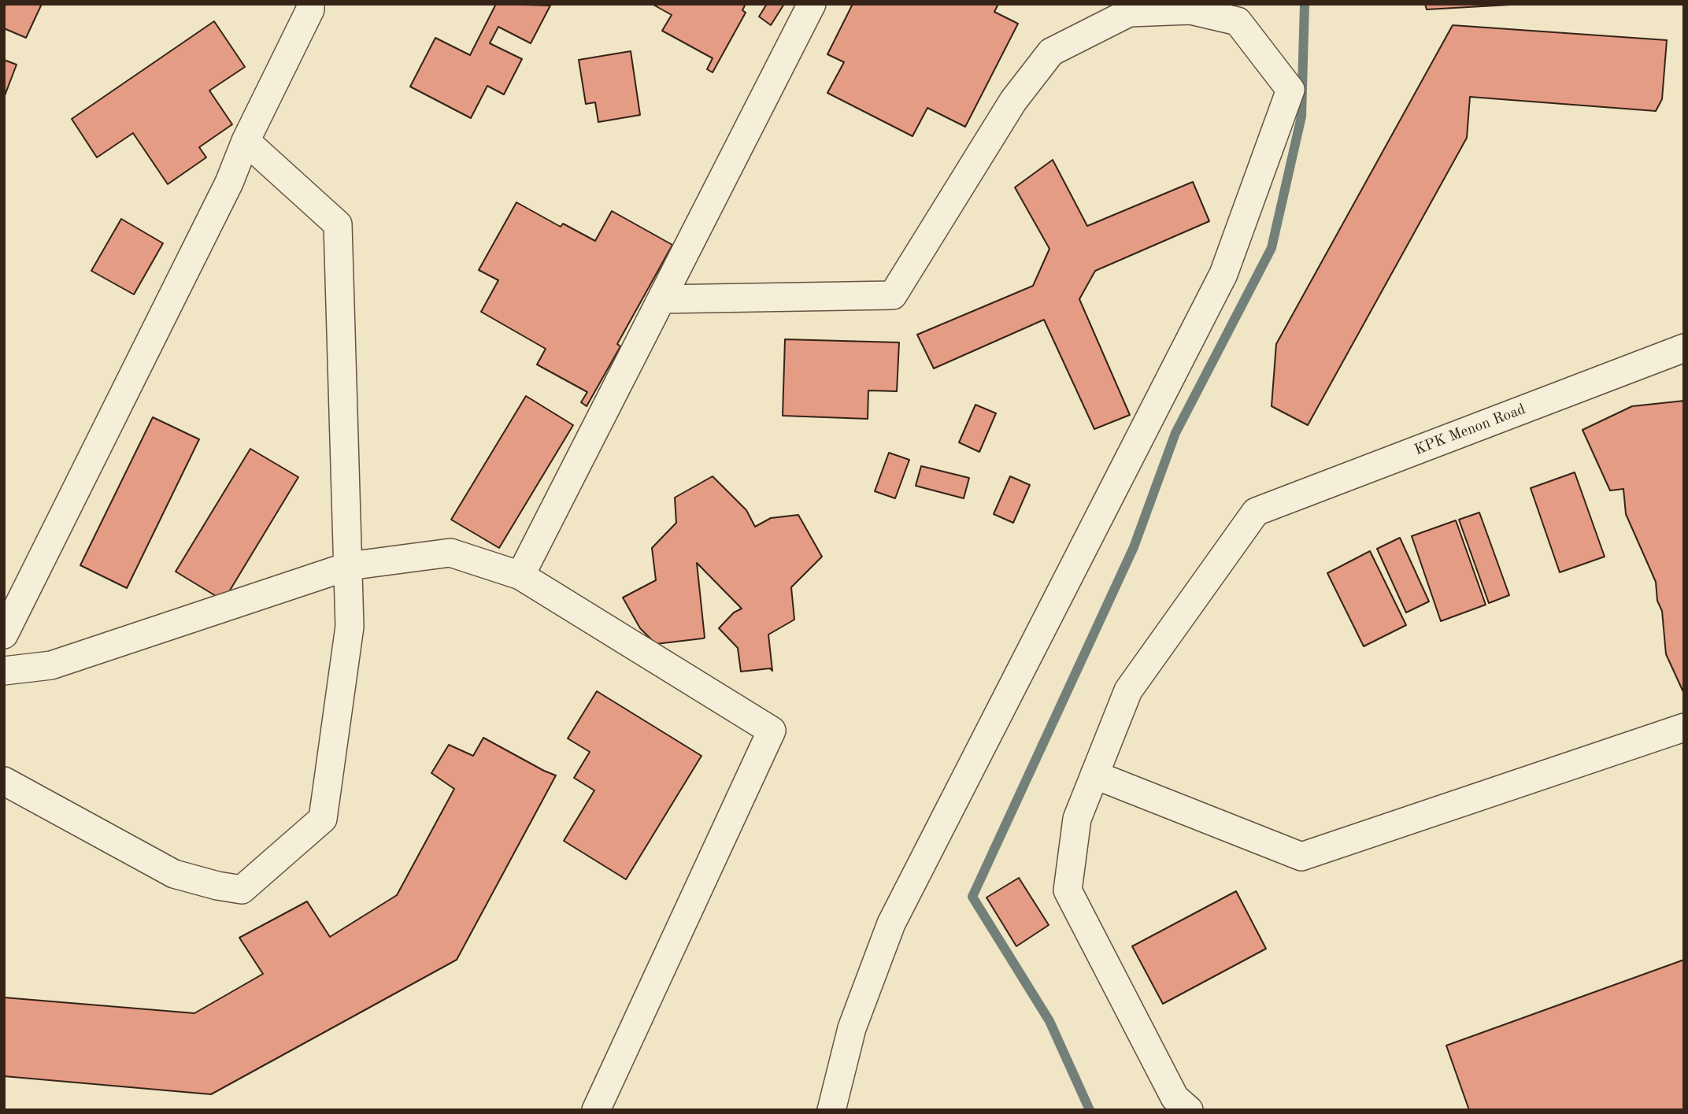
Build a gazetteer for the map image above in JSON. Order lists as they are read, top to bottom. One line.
{"streets":{"street":["KPK Menon Road"]}}
